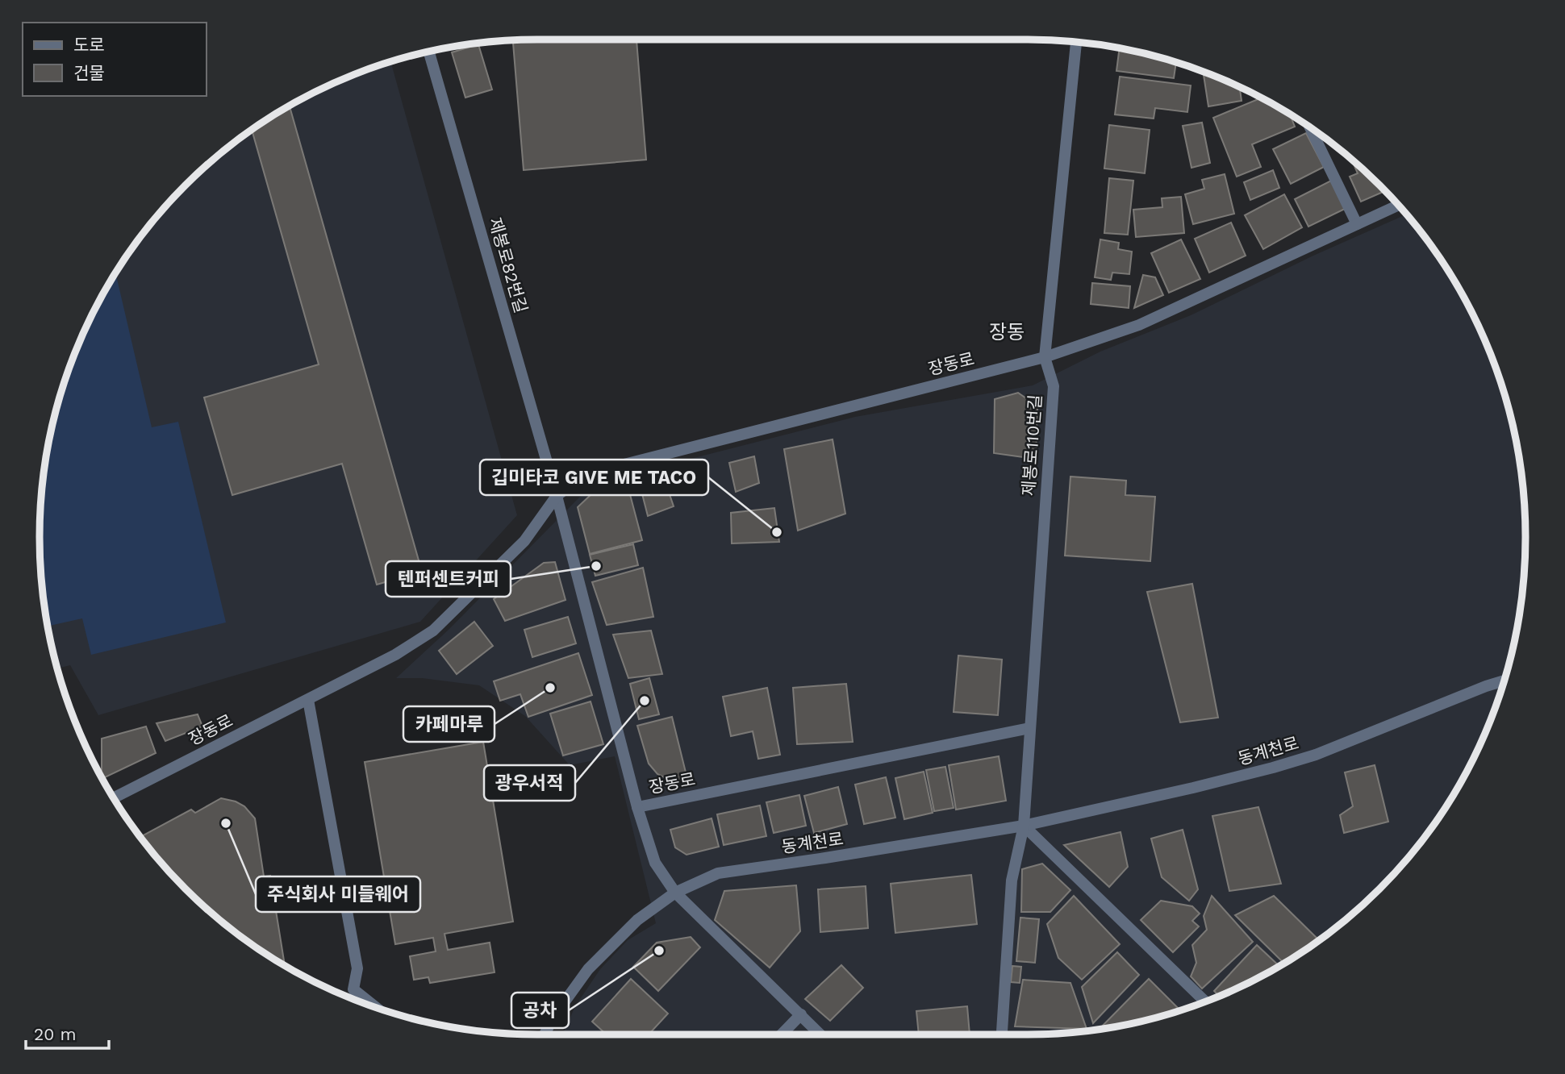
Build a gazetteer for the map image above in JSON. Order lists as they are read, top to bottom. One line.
{"streets":{"street":["제봉로82번길","장동로","제봉로110번길","동계천로"]},"crossings":[["제봉로82번길","장동로"],["장동로","제봉로110번길"],["제봉로110번길","동계천로"]],"districts":["장동"],"places":["깁미타코 GIVE ME TACO","텐퍼센트커피","카페마루","광우서적","주식회사 미들웨어","공차"],"legend":["도로","건물"],"scale_bar":"20 m"}
